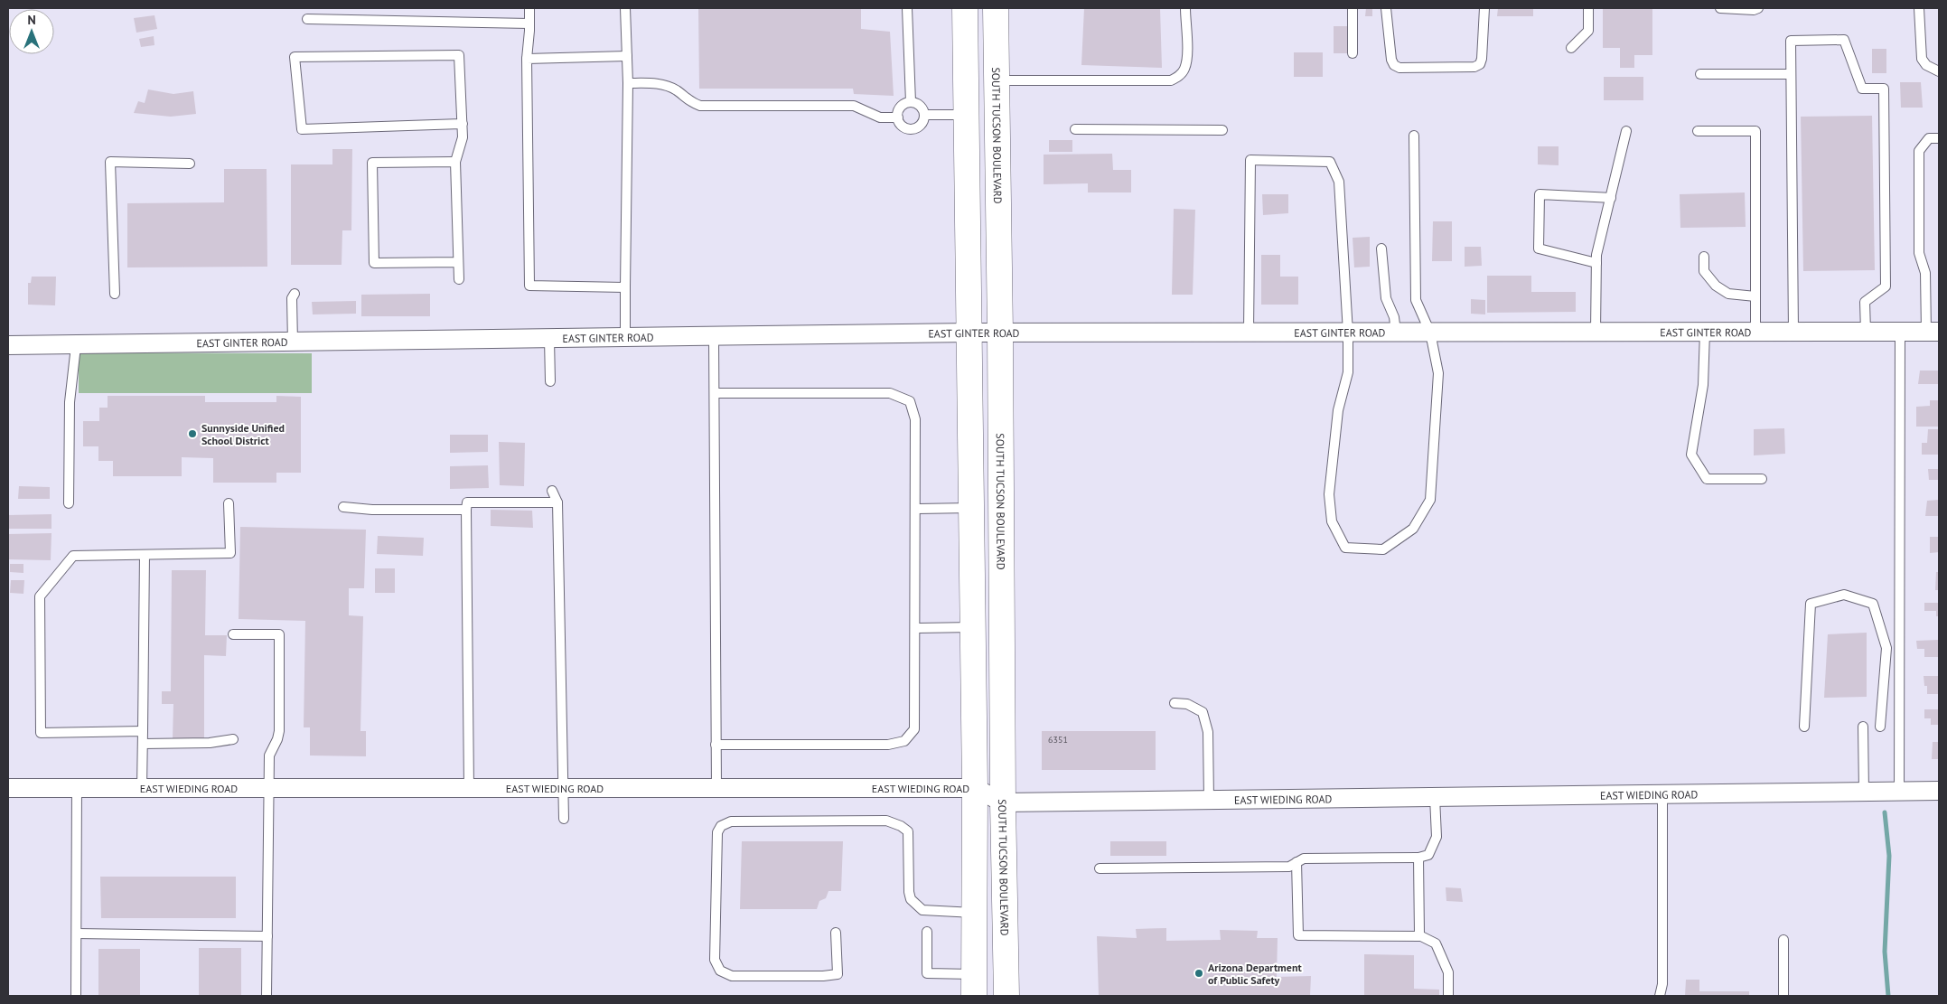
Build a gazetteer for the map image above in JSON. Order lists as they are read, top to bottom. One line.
{"streets":{"main road":["SOUTH TUCSON BOULEVARD"],"street":["EAST GINTER ROAD","EAST WIEDING ROAD"]},"crossings":[["SOUTH TUCSON BOULEVARD","EAST GINTER ROAD"],["SOUTH TUCSON BOULEVARD","EAST WIEDING ROAD"]],"places":["Sunnyside Unified School District","Arizona Department of Public Safety"],"house_numbers":["6351"],"north":"top"}
